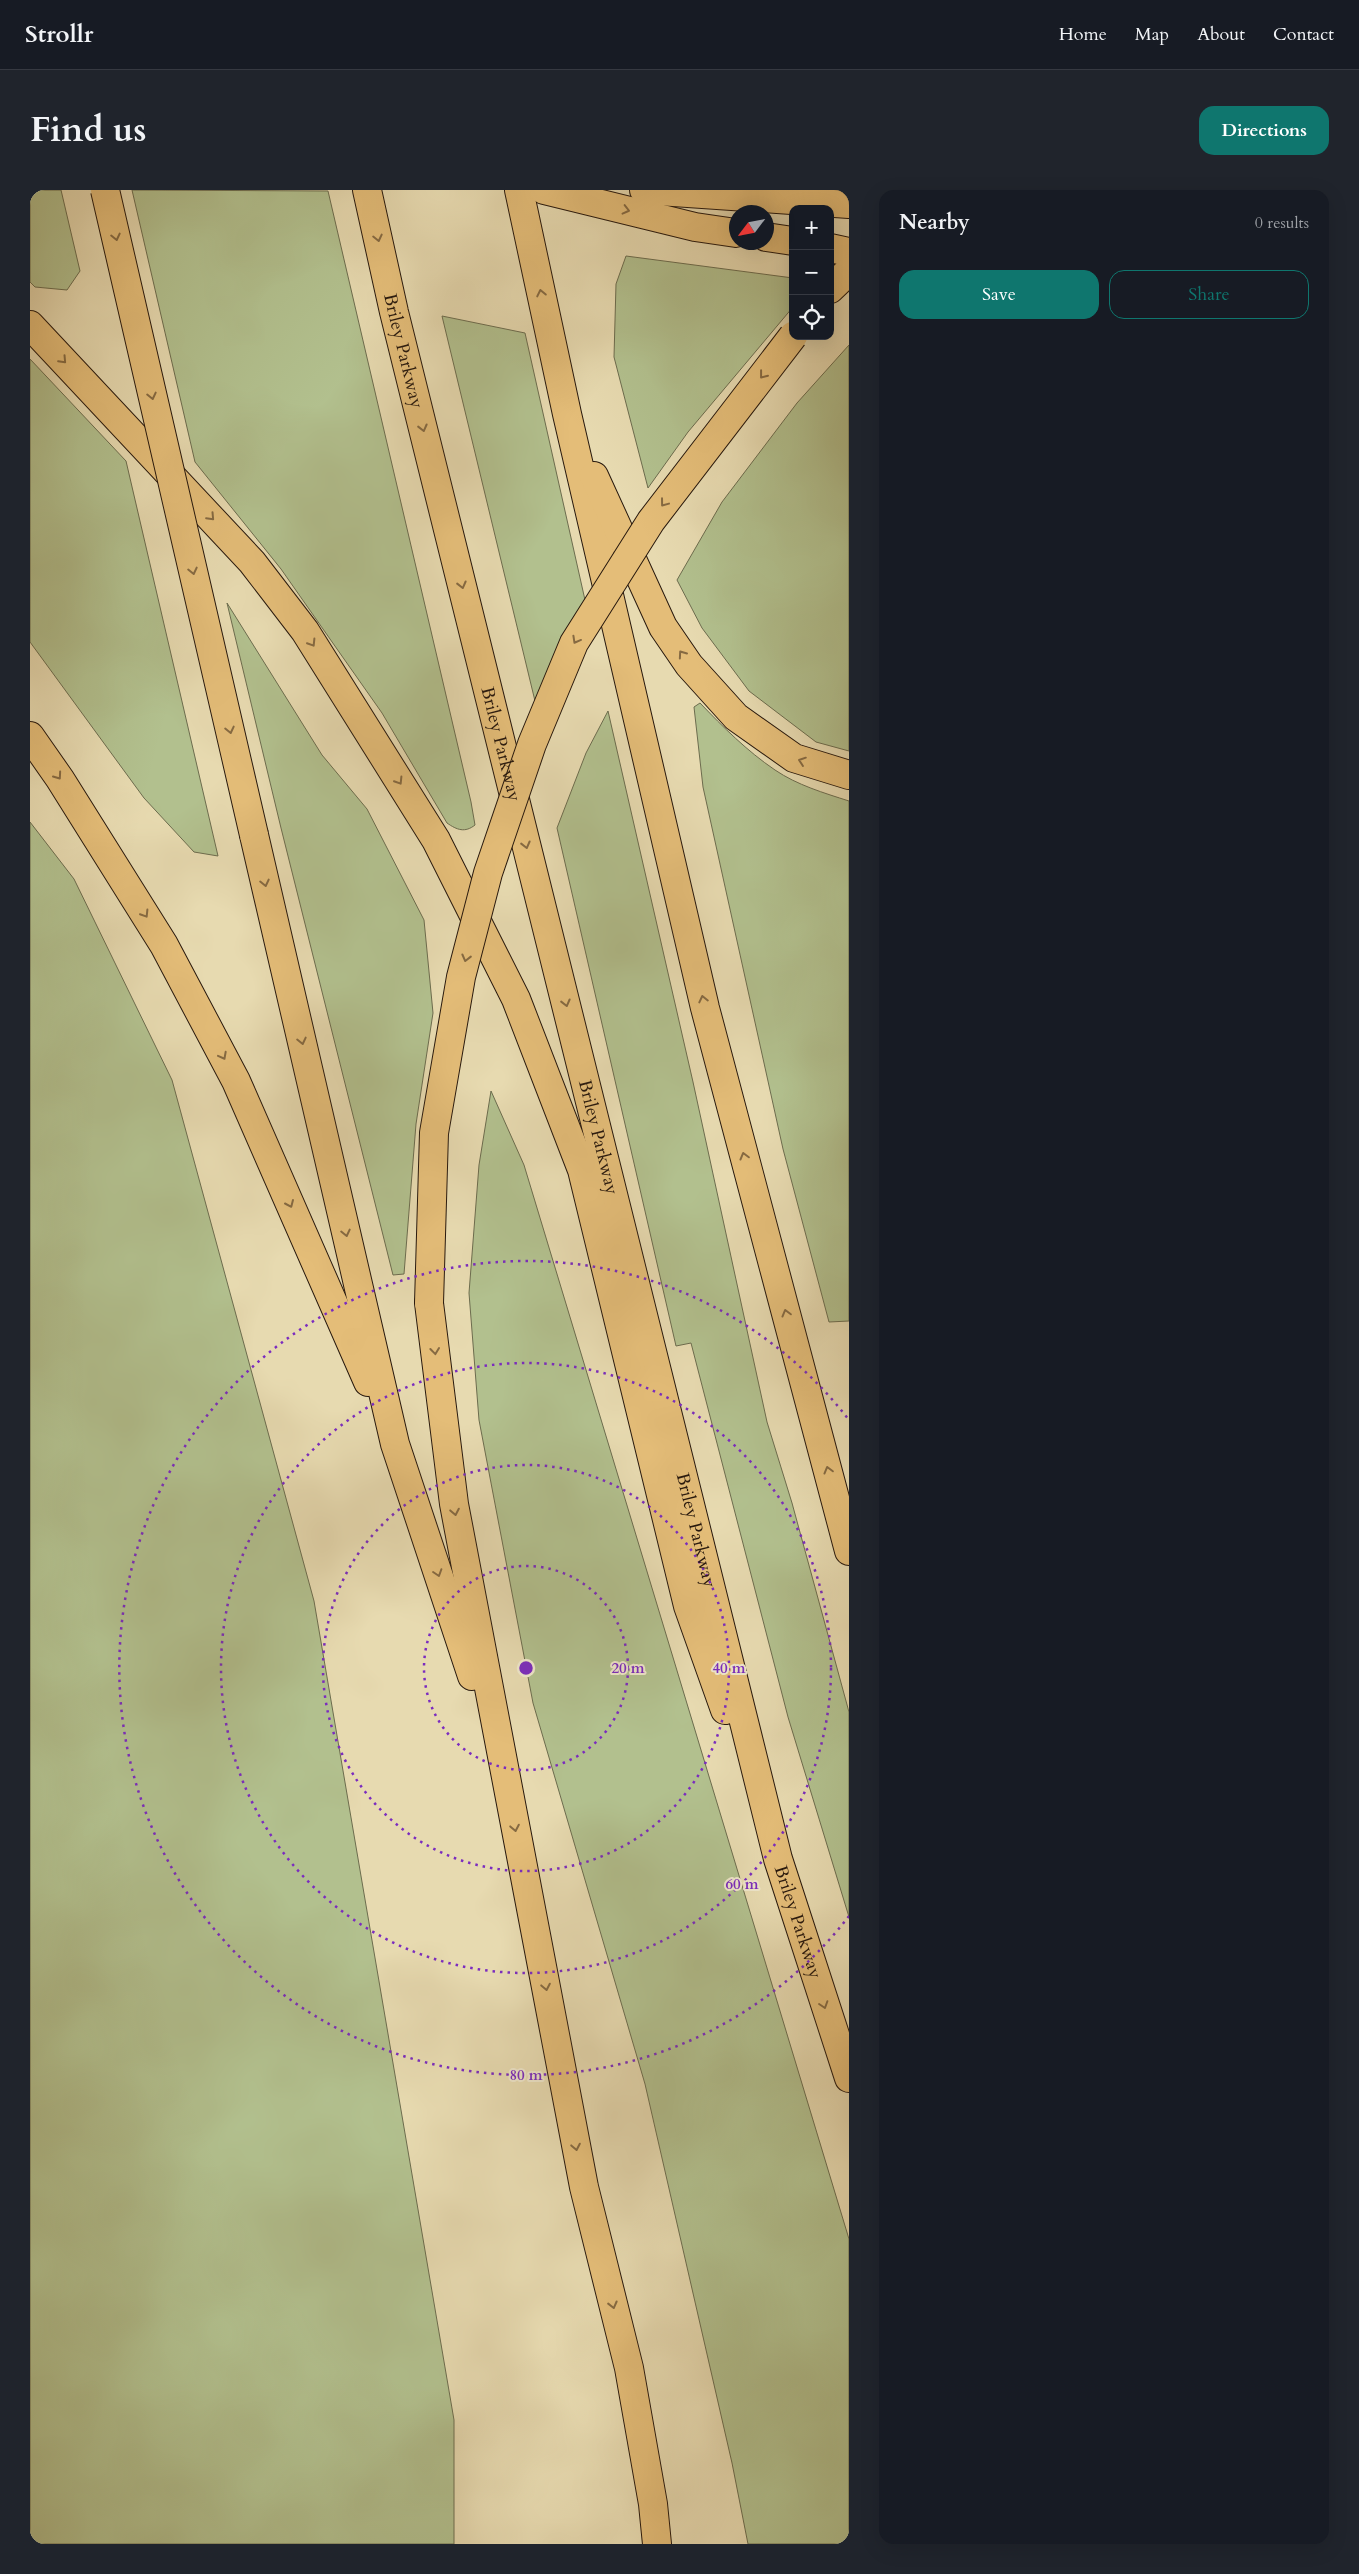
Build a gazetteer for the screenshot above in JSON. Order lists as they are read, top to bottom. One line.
{"streets":{"highway":["Briley Parkway"]},"north":"bottom left","page":{"header":"Strollr","nav":["Home","Map","About","Contact"],"title":"Find us","buttons":["Directions",["Save","Share"]],"heading":["Nearby","0 results"],"map_buttons":["+","−"]},"rings":["20 m","40 m","60 m","80 m"]}
